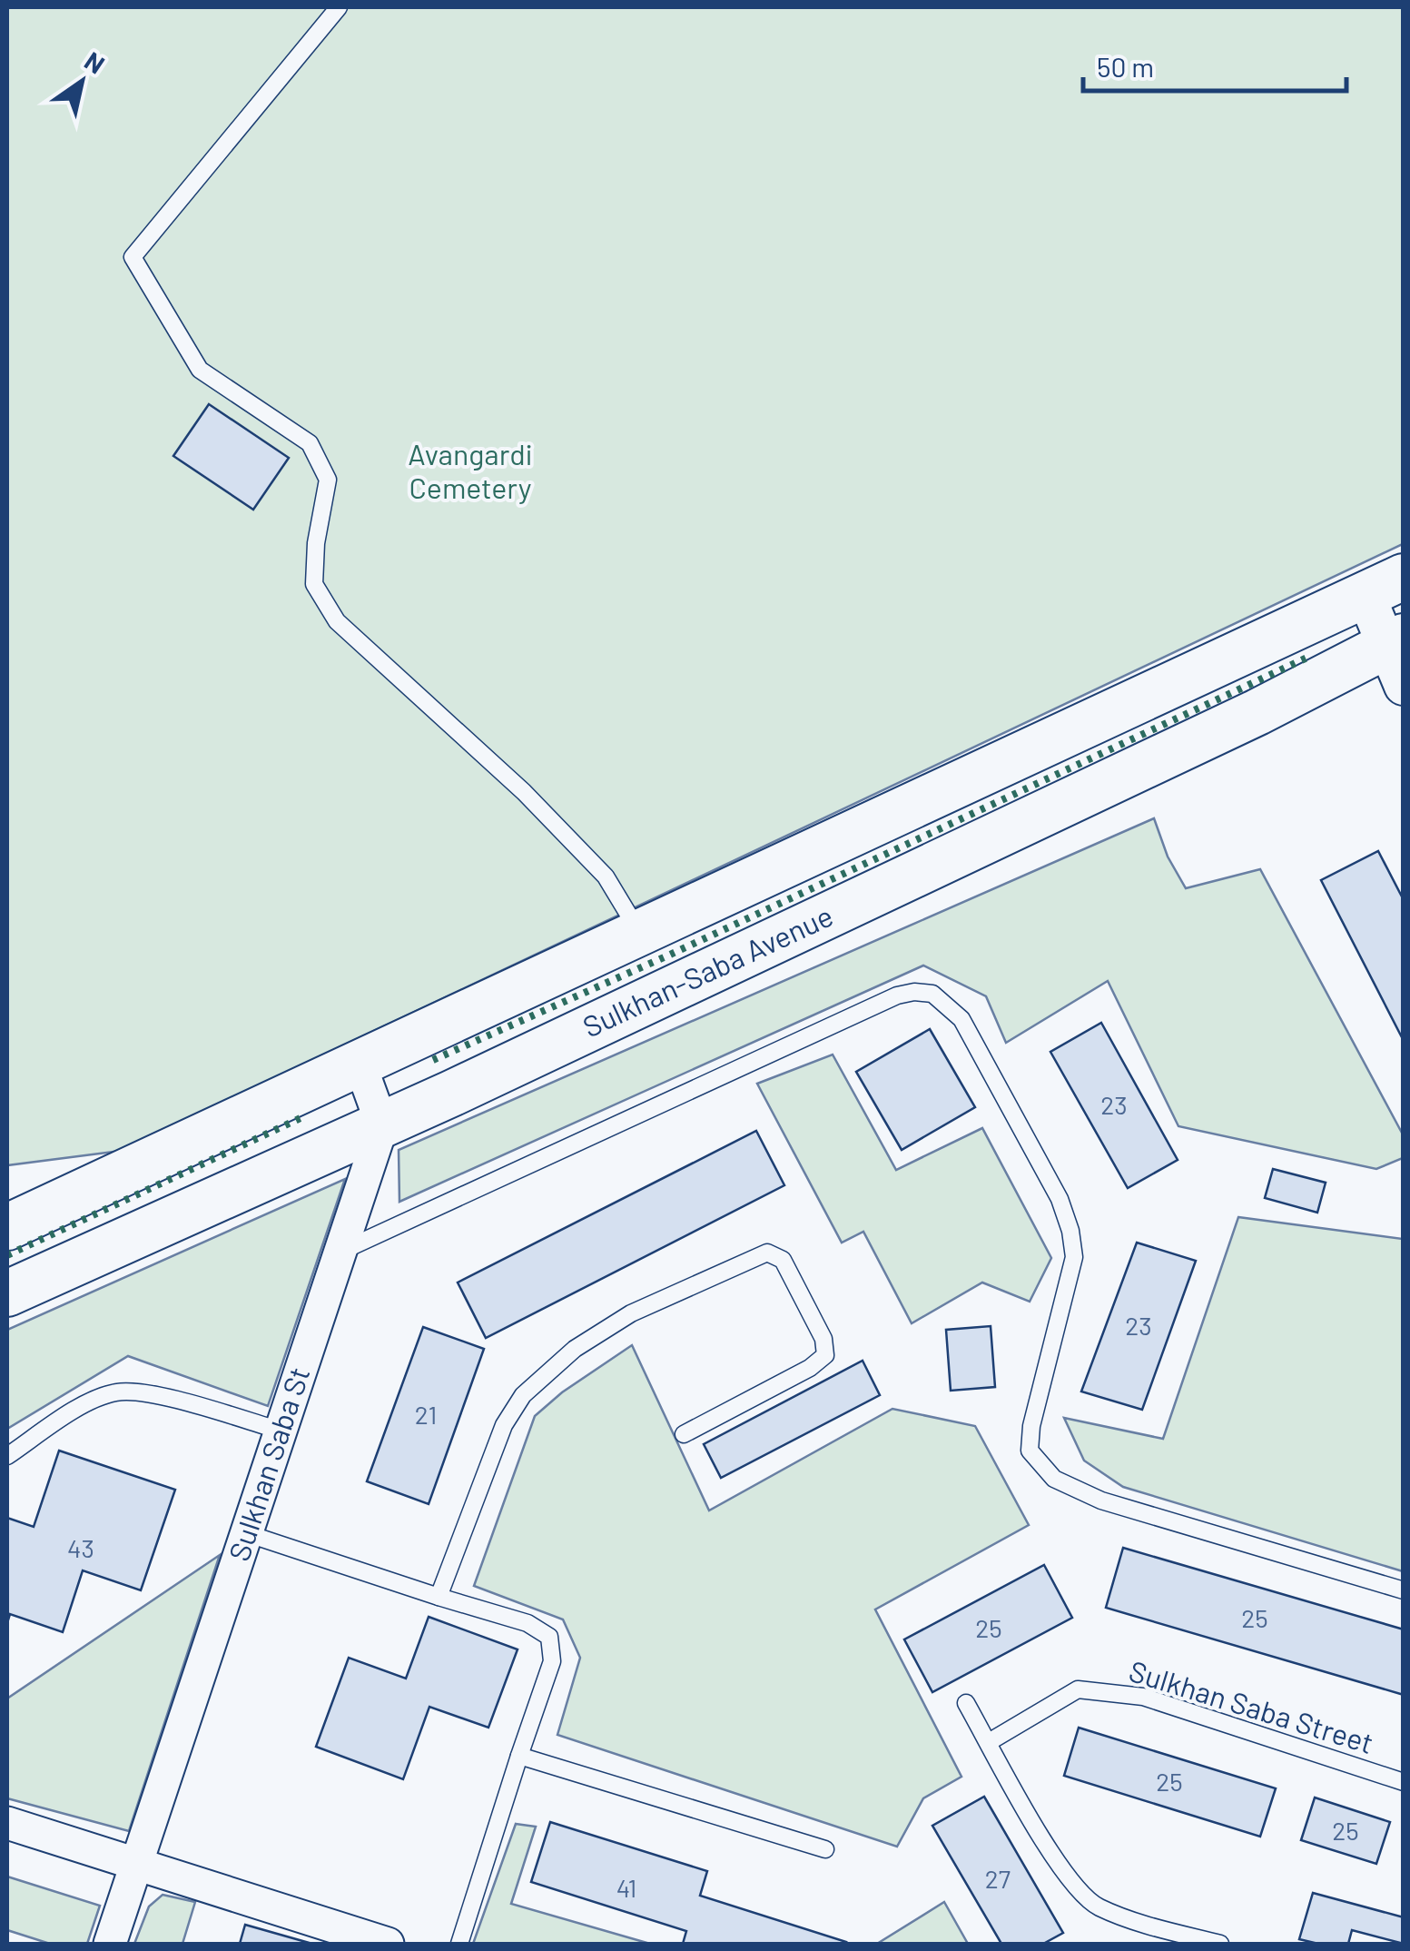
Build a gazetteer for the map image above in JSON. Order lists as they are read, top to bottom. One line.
{"streets":{"main road":["Sulkhan-Saba Avenue"],"street":["Sulkhan Saba St"],"lane":["Sulkhan Saba Street"]},"crossings":[["Sulkhan-Saba Avenue","Sulkhan Saba St"]],"parks":["Avangardi Cemetery"],"house_numbers":["23","23","21","43","25","25","25","25","27","41"],"scale_bar":"50 m","north":"top right"}
